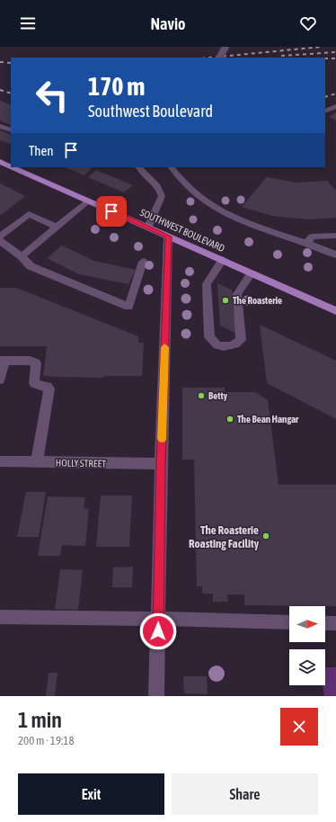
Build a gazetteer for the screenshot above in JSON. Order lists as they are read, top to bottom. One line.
{"streets":{"main road":["SOUTHWEST BOULEVARD"],"street":["HOLLY STREET"]},"places":["The Roasterie","Betty","The Bean Hangar","The Roasterie Roasting Facility"],"north":"right","page":{"header":"Navio","turn":["170 m","Southwest Boulevard"],"then":"Then","heading":["1 min","200 m · 19:18"],"buttons":["Exit","Share"]}}
